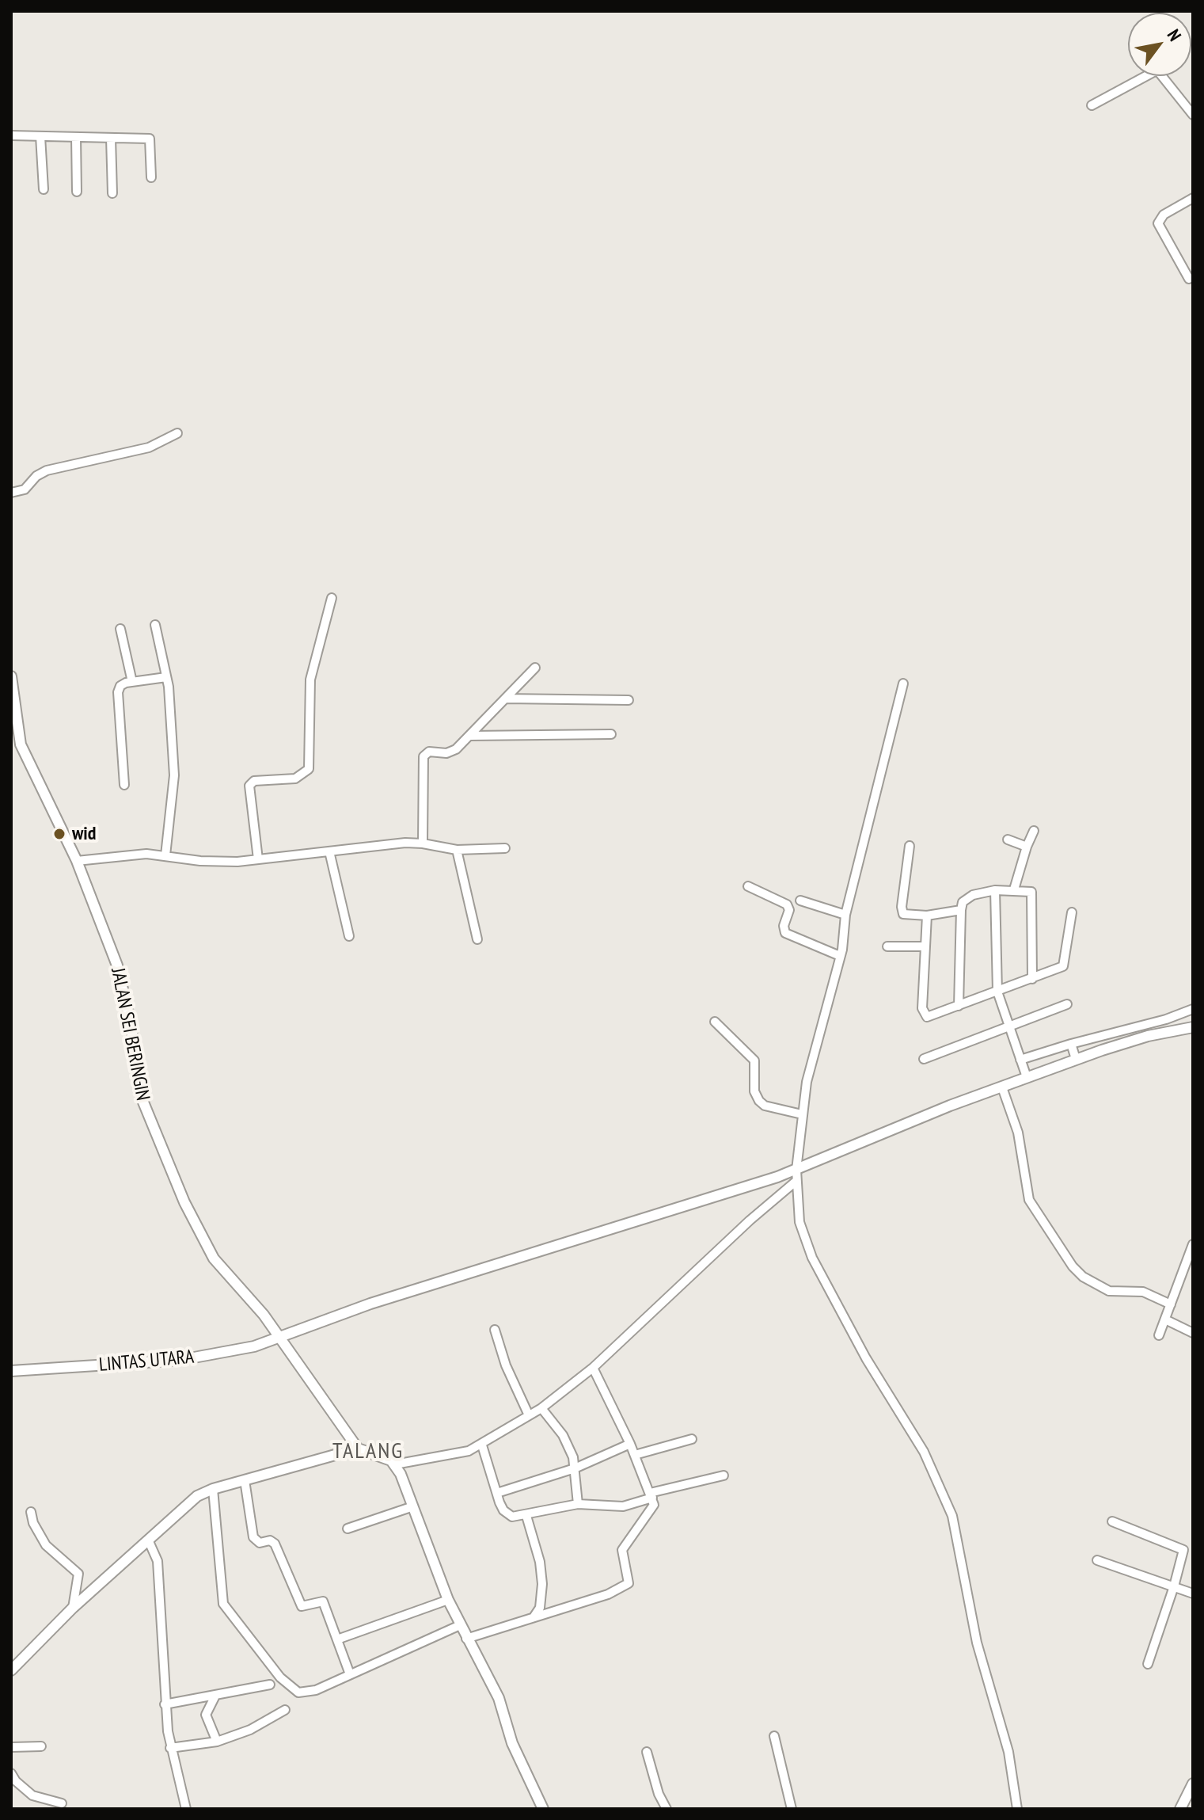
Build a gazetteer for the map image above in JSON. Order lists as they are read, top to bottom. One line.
{"streets":{"street":["JALAN SEI BERINGIN","LINTAS UTARA"]},"crossings":[["JALAN SEI BERINGIN","LINTAS UTARA"]],"districts":["TALANG"],"places":["wid"],"north":"top right"}
